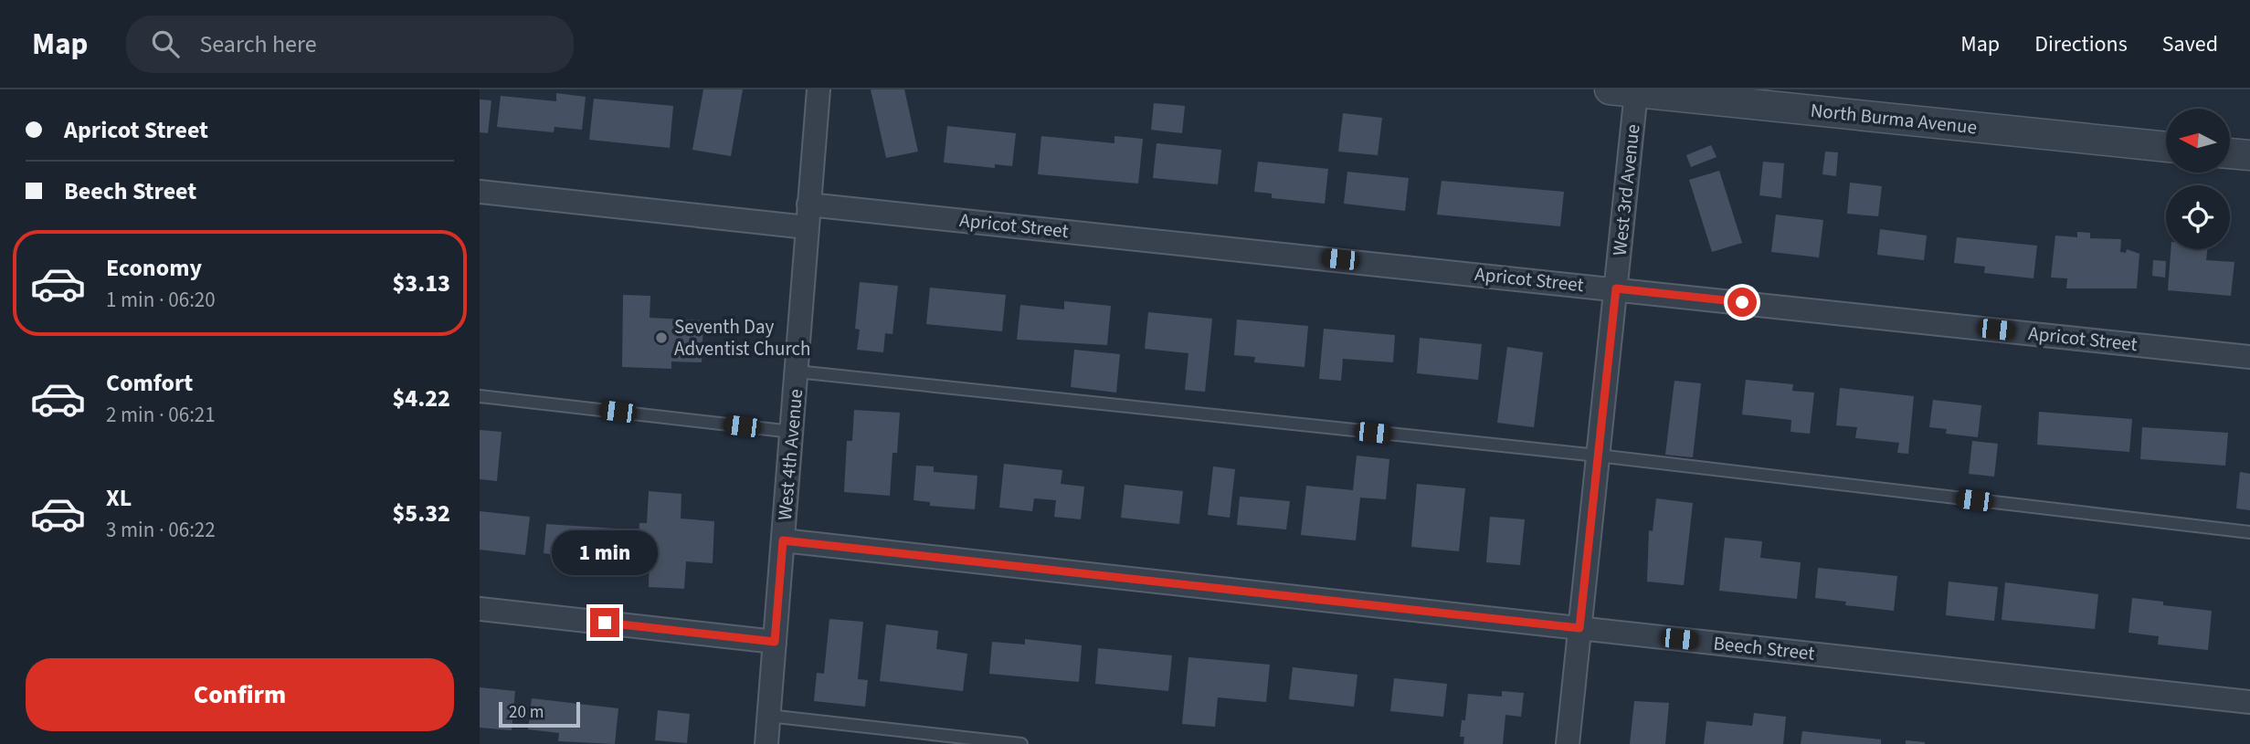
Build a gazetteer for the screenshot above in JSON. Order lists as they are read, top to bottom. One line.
{"streets":{"street":["North Burma Avenue","West 3rd Avenue","Apricot Street","West 4th Avenue","Beech Street"]},"crossings":[["North Burma Avenue","West 3rd Avenue"],["West 3rd Avenue","Apricot Street"],["West 3rd Avenue","Beech Street"],["Apricot Street","West 4th Avenue"],["West 4th Avenue","Beech Street"]],"places":["Seventh Day Adventist Church"],"scale_bar":"20 m","north":"left","page":{"header":"Map","search":"Search here","nav":["Map","Directions","Saved"],"banner":["Apricot Street","Beech Street"],"list":[{"name":"Economy","note":"1 min · 06:20","value":"$3.13"},{"name":"Comfort","note":"2 min · 06:21","value":"$4.22"},{"name":"XL","note":"3 min · 06:22","value":"$5.32"}],"bubble":"1 min","buttons":"Confirm","scale":"20 m"}}
